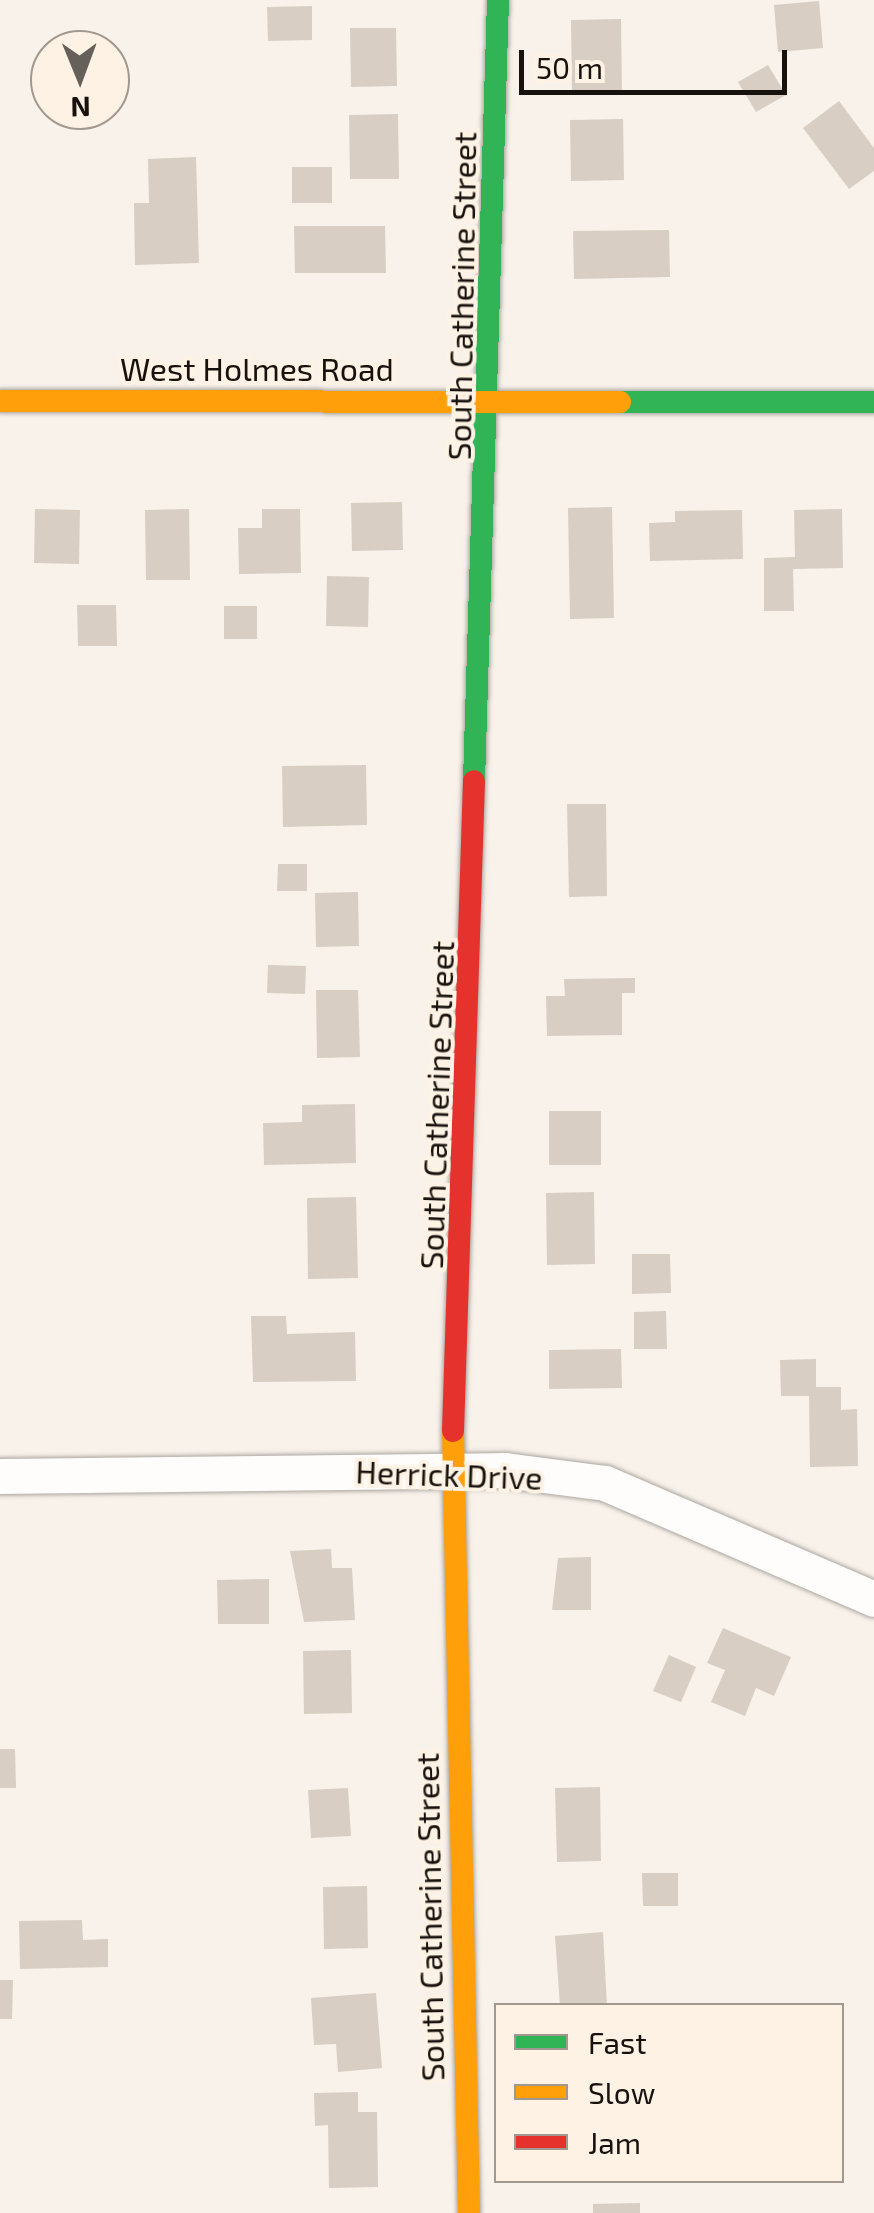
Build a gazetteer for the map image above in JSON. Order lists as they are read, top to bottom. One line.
{"streets":{"street":["South Catherine Street","West Holmes Road","Herrick Drive"]},"crossings":[["South Catherine Street","West Holmes Road"],["South Catherine Street","Herrick Drive"]],"legend":["Fast","Slow","Jam"],"scale_bar":"50 m","north":"bottom"}
